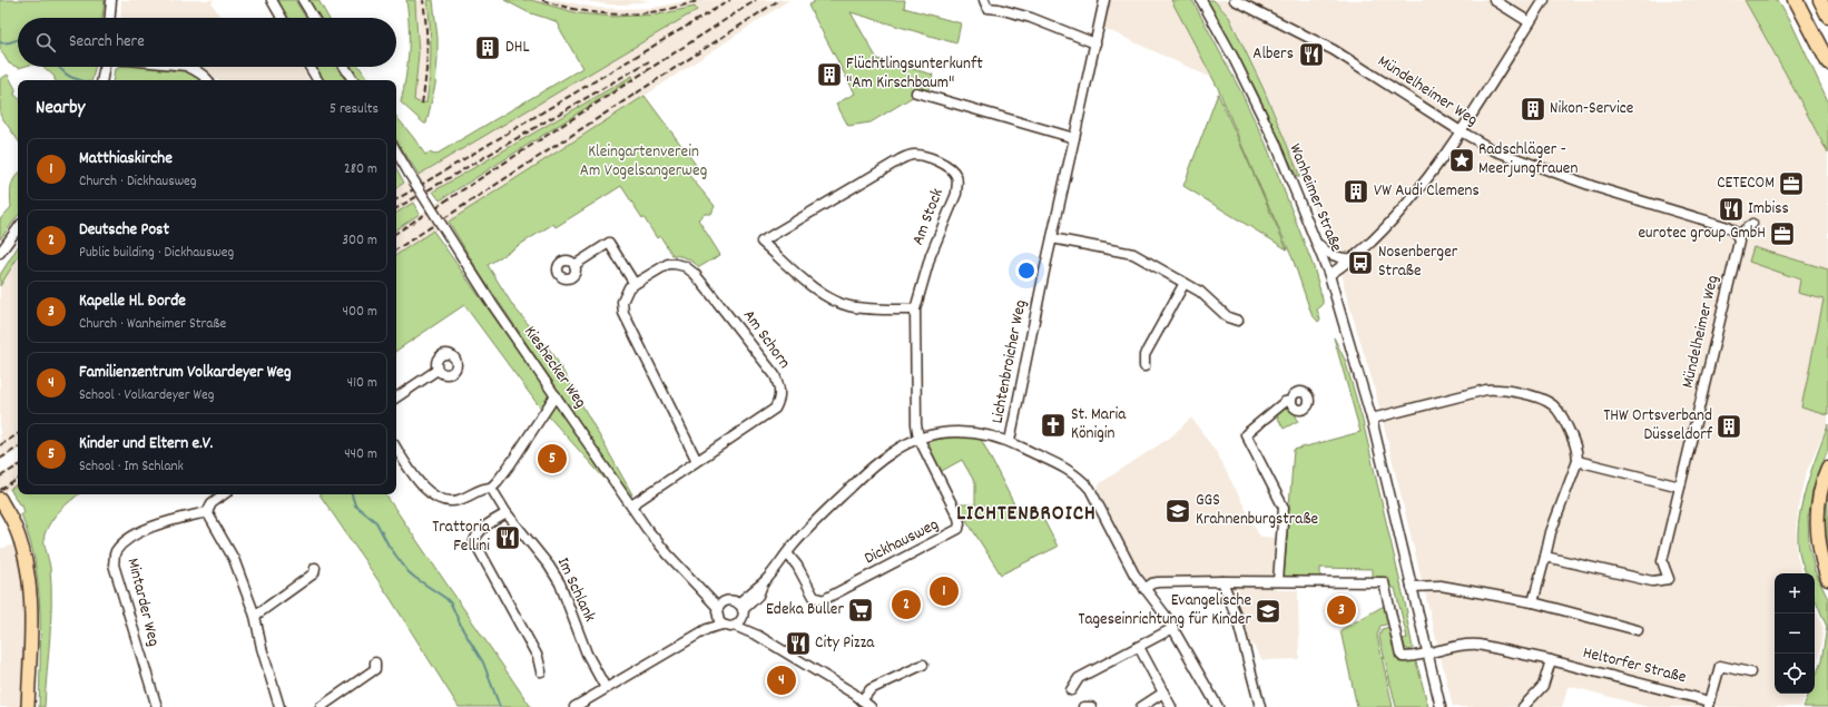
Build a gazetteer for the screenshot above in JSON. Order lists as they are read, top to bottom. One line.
{"streets":{"street":["Mündelheimer Weg","Wanheimer Straße","Am Stock","Am Schorn","Lichtenbroicher Weg","Kieshecker Weg","Dickhausweg","Im Schlank","Mintarder Weg","Heltorfer Straße"]},"crossings":[["Wanheimer Straße","Heltorfer Straße"],["Am Stock","Lichtenbroicher Weg"],["Am Stock","Dickhausweg"],["Am Schorn","Kieshecker Weg"],["Lichtenbroicher Weg","Kieshecker Weg"],["Lichtenbroicher Weg","Dickhausweg"]],"districts":["LICHTENBROICH"],"parks":["Kleingartenverein Am Vogelsangerweg"],"places":{"building":["DHL","Flüchtlingsunterkunft \"Am Kirschbaum\"","Nikon-Service","VW Audi Clemens","THW Ortsverband Düsseldorf"],"restaurant":["Albers","Imbiss","Trattoria Fellini","City Pizza"],"place":["Radschläger - Meerjungfrauen"],"office":["CETECOM","eurotec group GmbH"],"bus stop":["Nosenberger Straße"],"church":["St. Maria Königin"],"school or university":["GGS Krahnenburgstraße","Evangelische Tageseinrichtung für Kinder"],"supermarket":["Edeka Buller"]},"page":{"search":"Search here","heading":["Nearby","5 results"],"list":[{"mark":"1","name":"Matthiaskirche","note":"Church · Dickhausweg","value":"280 m"},{"mark":"2","name":"Deutsche Post","note":"Public building · Dickhausweg","value":"300 m"},{"mark":"3","name":"Kapelle Hl. Đorđe","note":"Church · Wanheimer Straße","value":"400 m"},{"mark":"4","name":"Familienzentrum Volkardeyer Weg","note":"School · Volkardeyer Weg","value":"410 m"},{"mark":"5","name":"Kinder und Eltern e.V.","note":"School · Im Schlank","value":"440 m"}],"pins":["5","1","2","3","4"],"map_buttons":["+","−"]}}
